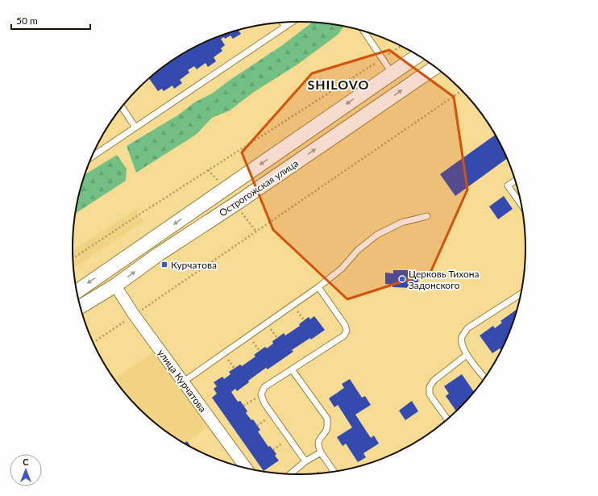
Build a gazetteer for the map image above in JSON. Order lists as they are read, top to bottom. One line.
{"streets":{"street":["Острогожская улица","улица Курчатова"]},"crossings":[["Острогожская улица","улица Курчатова"]],"districts":["SHILOVO"],"places":{"transit":["Курчатова"],"other":["Церковь Тихона Задонского"]},"scale_bar":"50 m","north":"top"}
